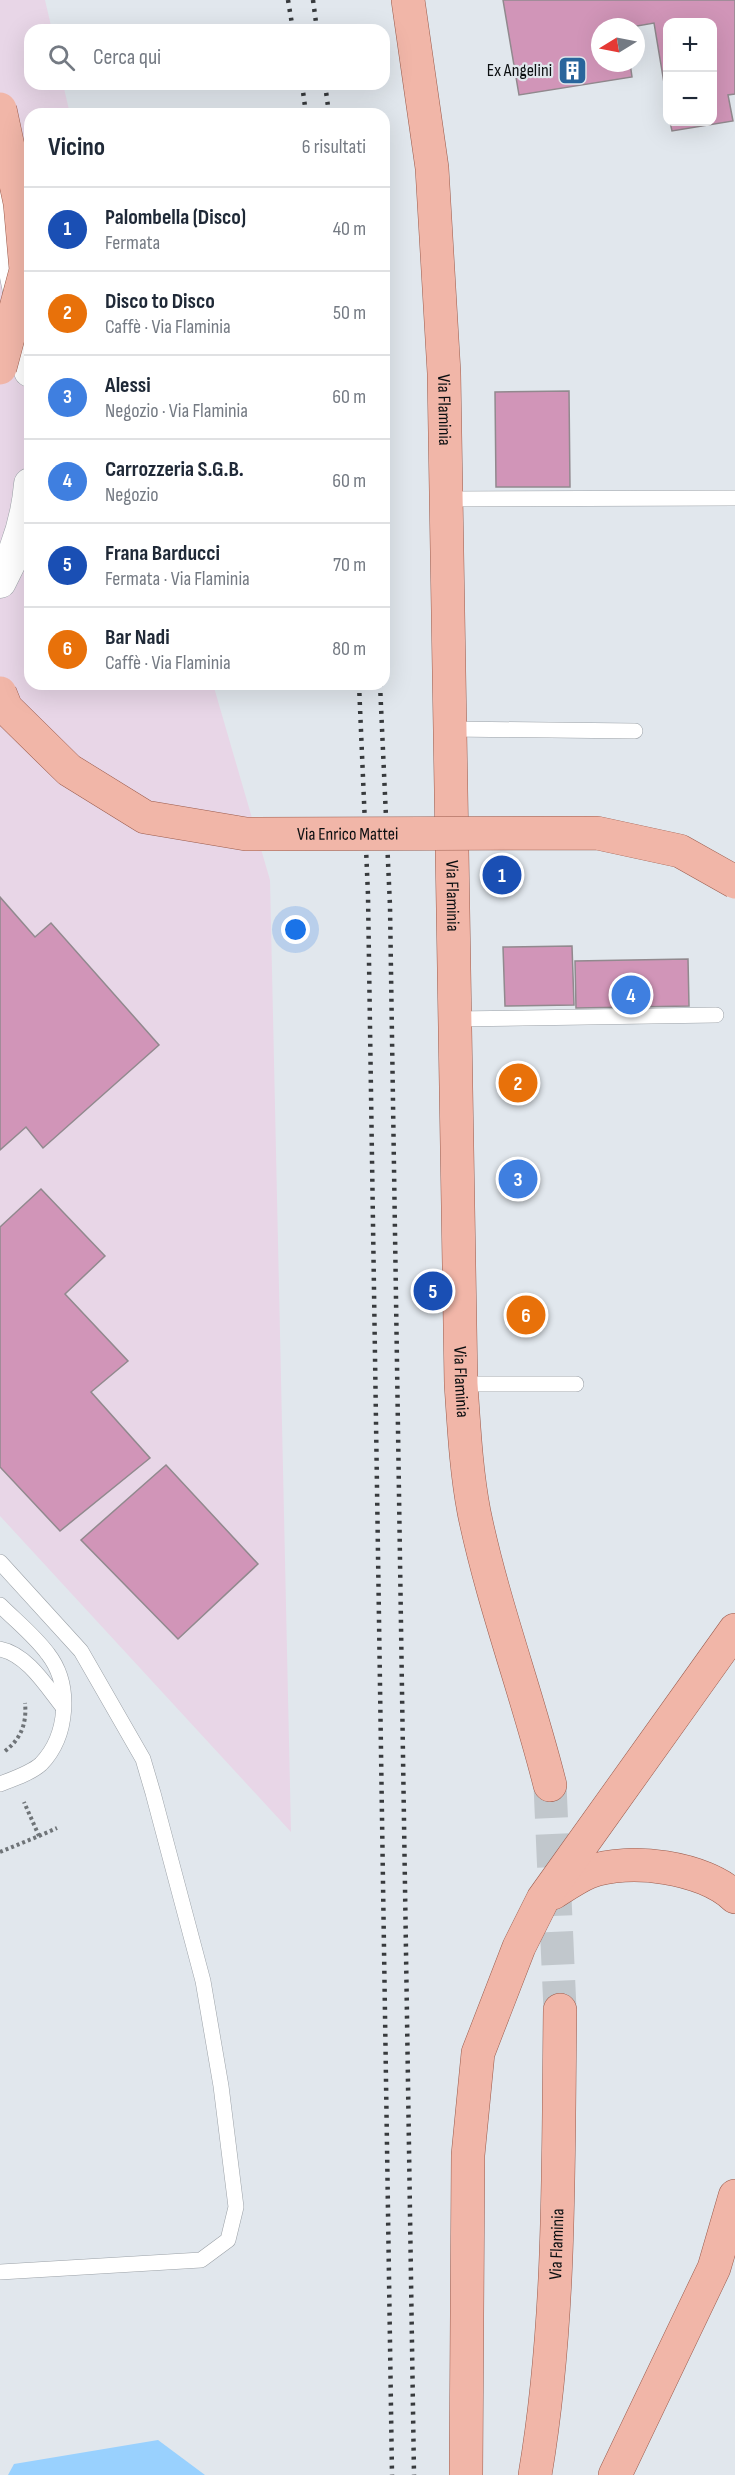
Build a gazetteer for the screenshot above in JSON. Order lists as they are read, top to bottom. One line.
{"streets":{"main road":["Via Flaminia","Via Enrico Mattei"]},"places":{"building":["Ex Angelini"]},"north":"left","page":{"map_buttons":["+","−"],"search":"Cerca qui","heading":["Vicino","6 risultati"],"list":[{"mark":"1","name":"Palombella (Disco)","note":"Fermata","value":"40 m"},{"mark":"2","name":"Disco to Disco","note":"Caffè · Via Flaminia","value":"50 m"},{"mark":"3","name":"Alessi","note":"Negozio · Via Flaminia","value":"60 m"},{"mark":"4","name":"Carrozzeria S.G.B.","note":"Negozio","value":"60 m"},{"mark":"5","name":"Frana Barducci","note":"Fermata · Via Flaminia","value":"70 m"},{"mark":"6","name":"Bar Nadi","note":"Caffè · Via Flaminia","value":"80 m"}],"pins":["1","4","2","3","5","6"]}}
